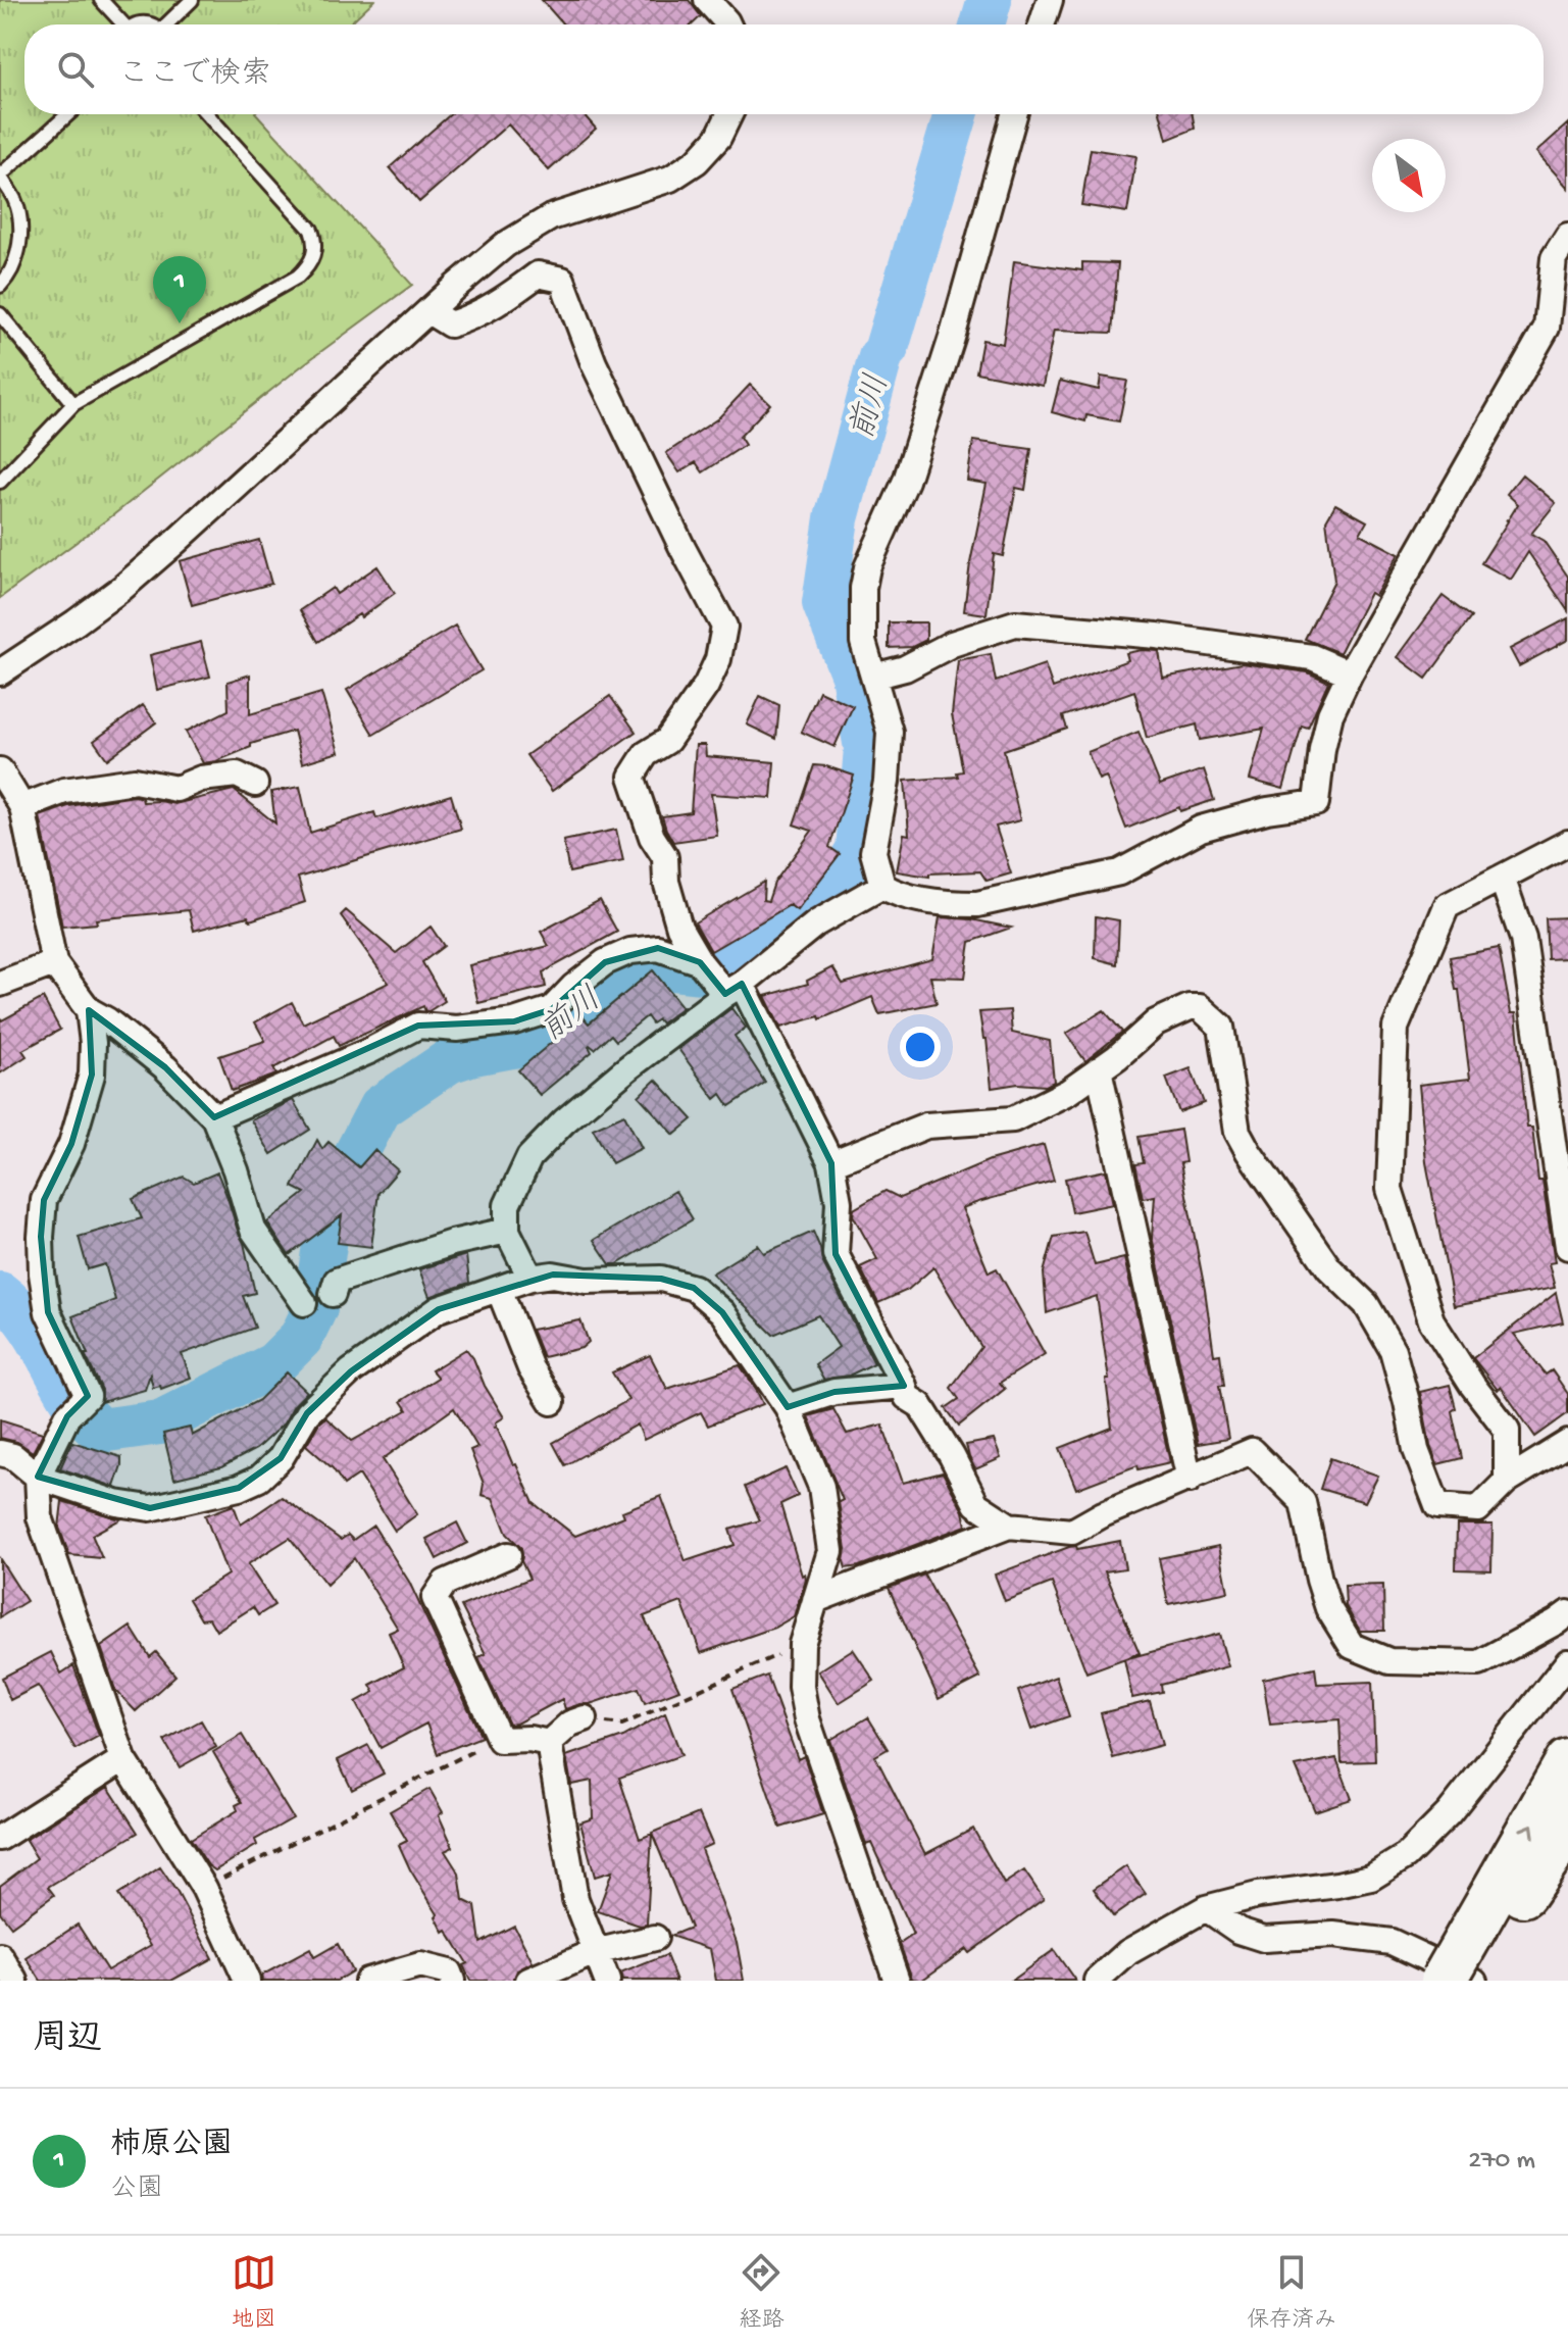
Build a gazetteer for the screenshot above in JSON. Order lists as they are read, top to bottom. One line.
{"water":["前川"],"north":"bottom right","page":{"search":"ここで検索","pins":"1","heading":"周辺","list":[{"mark":"1","name":"柿原公園","note":"公園","value":"270 m"}],"nav":["地図","経路","保存済み"]}}
